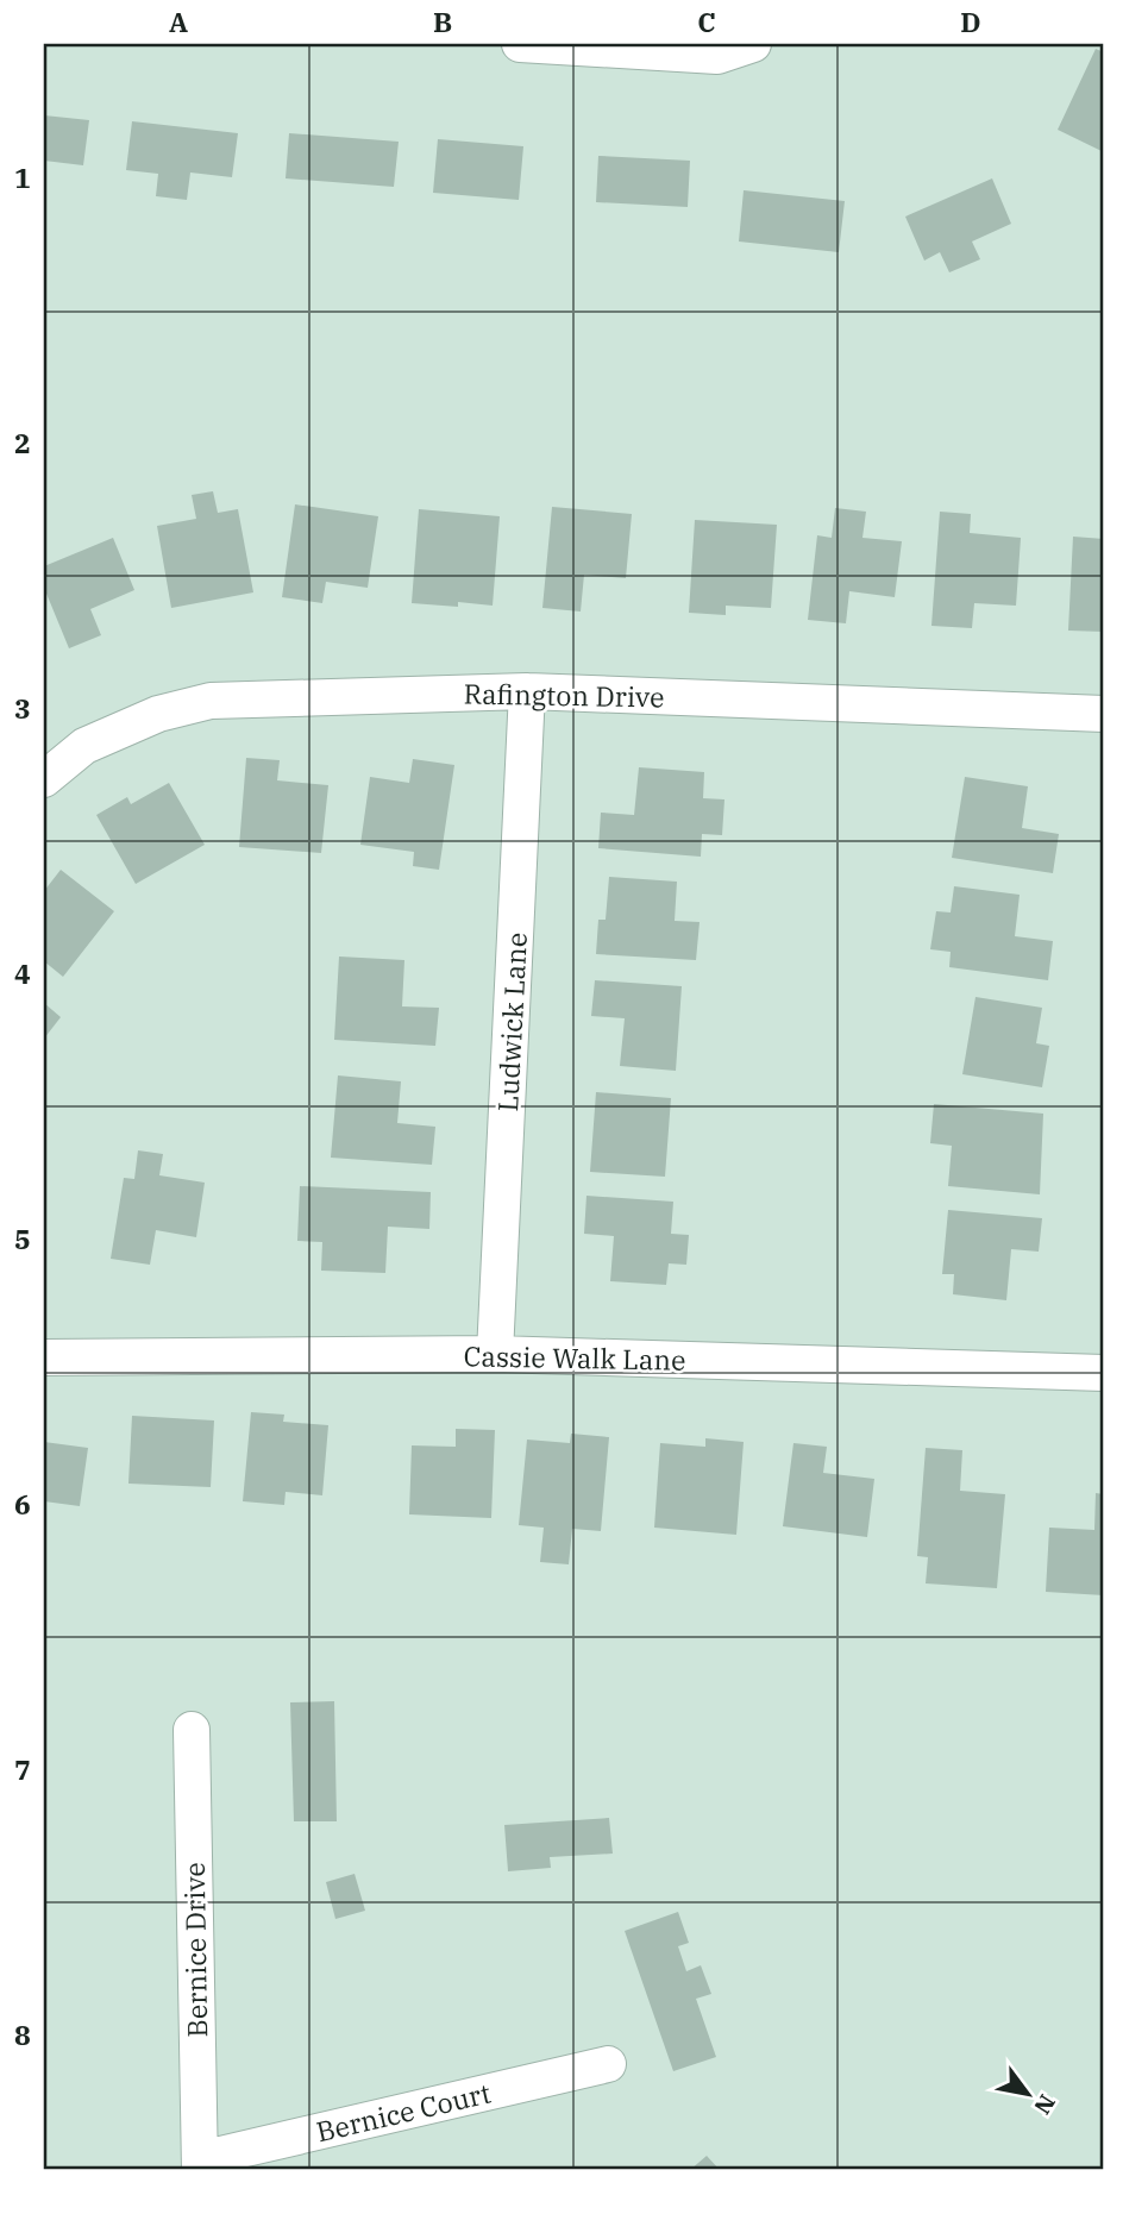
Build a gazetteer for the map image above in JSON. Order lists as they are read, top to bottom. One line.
{"streets":{"street":["Rafington Drive","Ludwick Lane","Cassie Walk Lane","Bernice Drive","Bernice Court"]},"crossings":[["Rafington Drive","Ludwick Lane"],["Ludwick Lane","Cassie Walk Lane"],["Bernice Drive","Bernice Court"]],"north":"bottom right","grid":{"columns":["A","B","C","D"],"rows":["1","2","3","4","5","6","7","8"]}}
